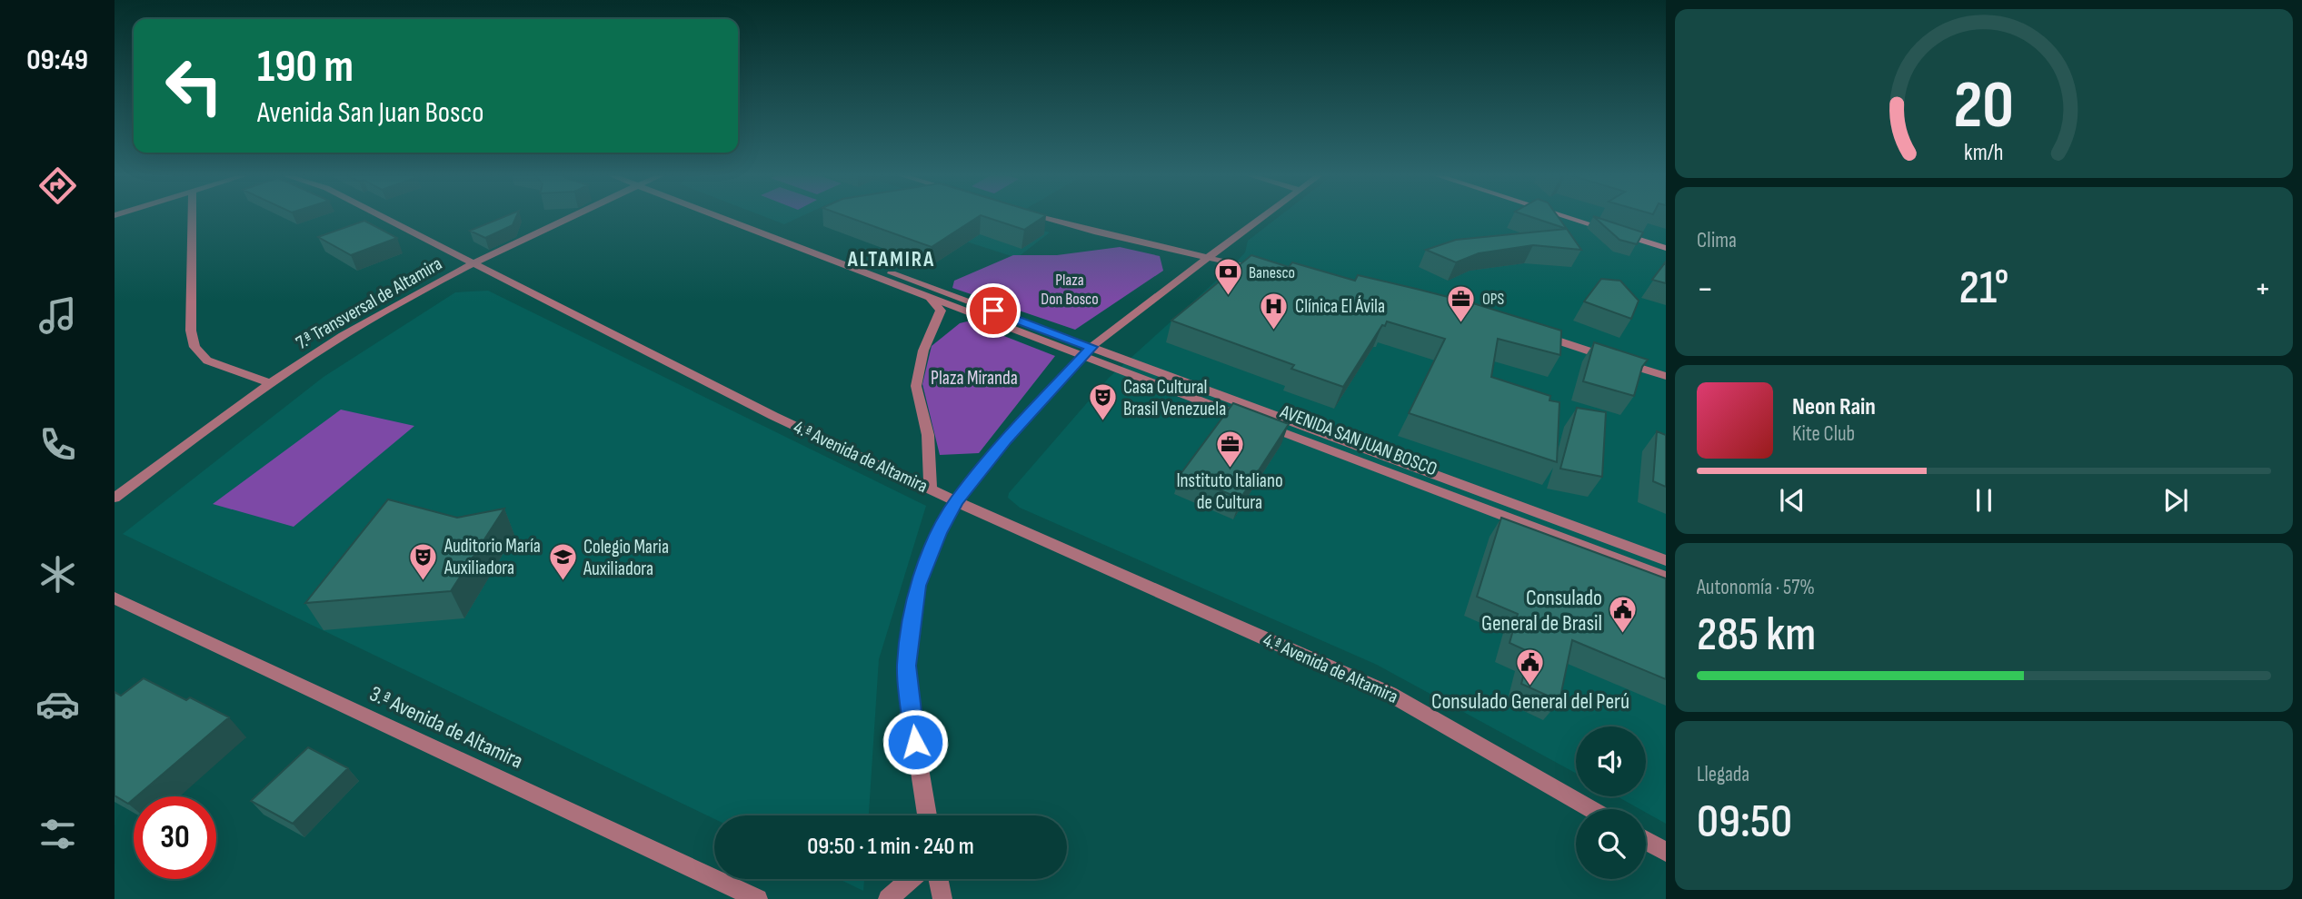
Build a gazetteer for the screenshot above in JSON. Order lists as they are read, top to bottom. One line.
{"streets":{"street":["7.ª Transversal de Altamira","AVENIDA SAN JUAN BOSCO","4.ª Avenida de Altamira","3.ª Avenida de Altamira"]},"crossings":[["7.ª Transversal de Altamira","4.ª Avenida de Altamira"]],"districts":["ALTAMIRA"],"parks":["Plaza Don Bosco","Plaza Miranda"],"places":{"bank":["Banesco"],"office":["OPS","Instituto Italiano de Cultura"],"hospital":["Clínica El Ávila"],"theatre":["Casa Cultural Brasil Venezuela","Auditorio María Auxiliadora"],"school or university":["Colegio Maria Auxiliadora"],"public building":["Consulado General de Brasil","Consulado General del Perú"]},"page":{"tabs":"09:49","turn":["190 m","Avenida San Juan Bosco"],"tile":["Clima",["Autonomía · 57%","285 km"],["Llegada","09:50"]],"heat":["−","21°","+"],"song":["Neon Rain","Kite Club"],"limit":"30","trip":"09:50 · 1 min · 240 m","gauge":["20","km/h"]}}
